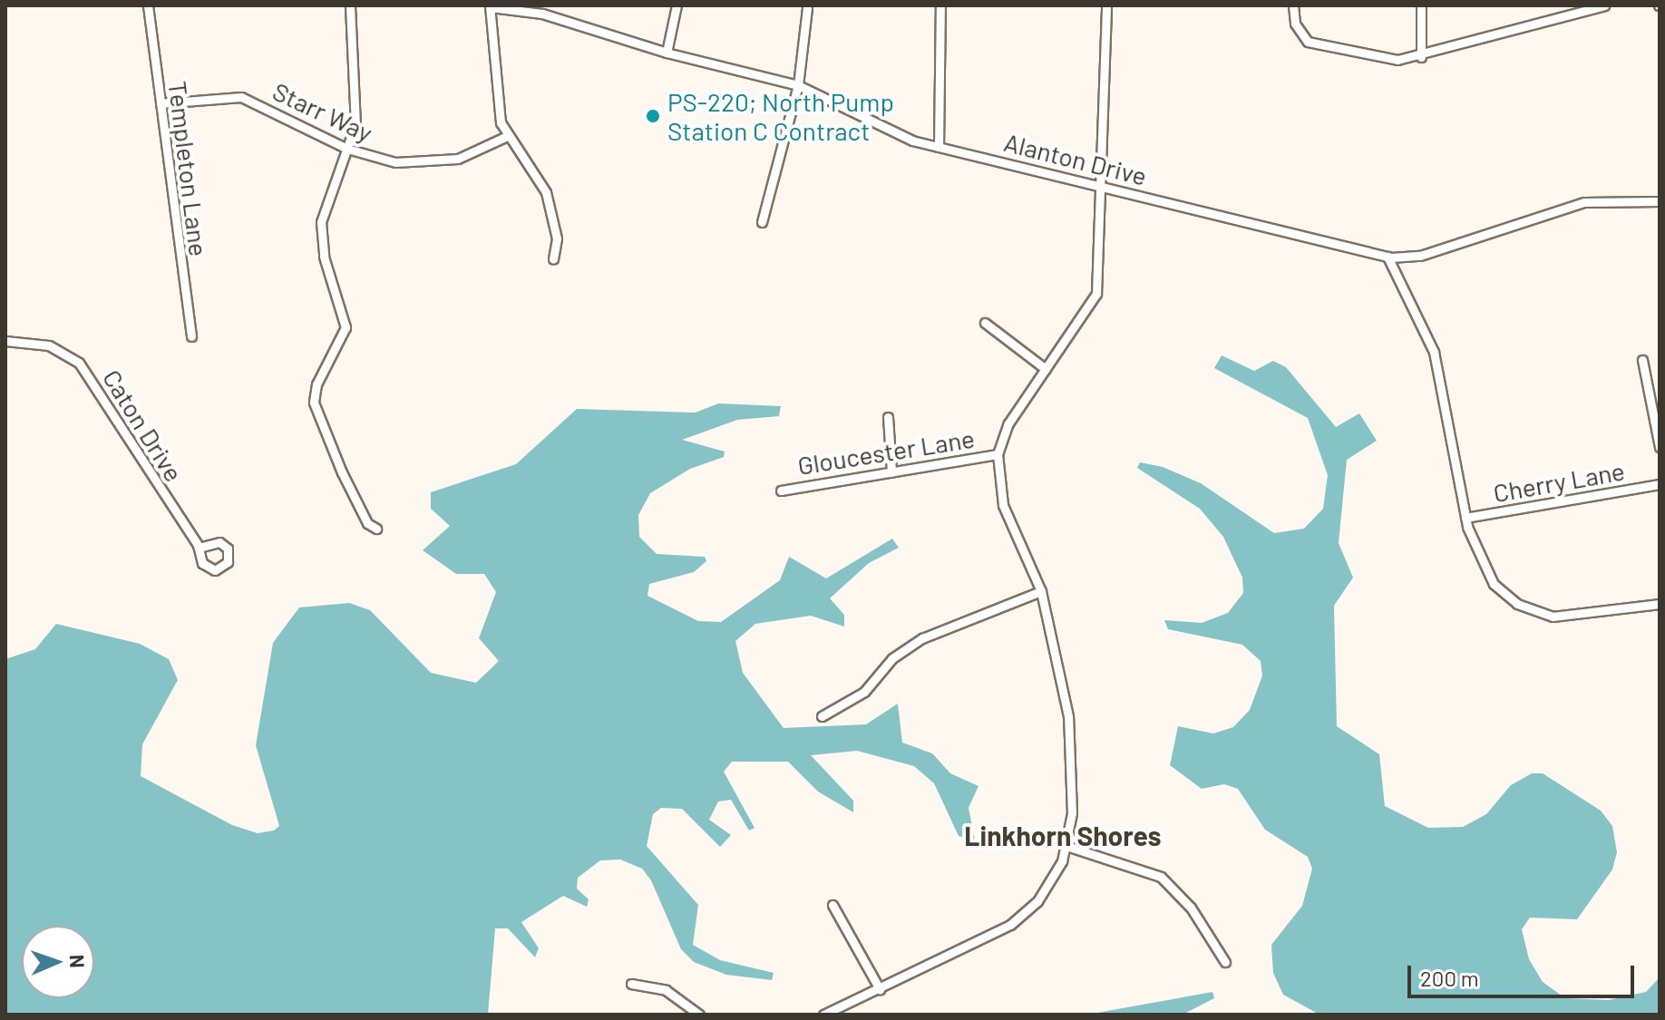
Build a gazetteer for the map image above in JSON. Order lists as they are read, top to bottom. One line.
{"streets":{"street":["Starr Way","Alanton Drive","Templeton Lane","Caton Drive","Gloucester Lane","Cherry Lane"]},"crossings":[["Starr Way","Templeton Lane"]],"districts":["Linkhorn Shores"],"places":["PS-220; North Pump Station C Contract"],"scale_bar":"200 m","north":"right"}
